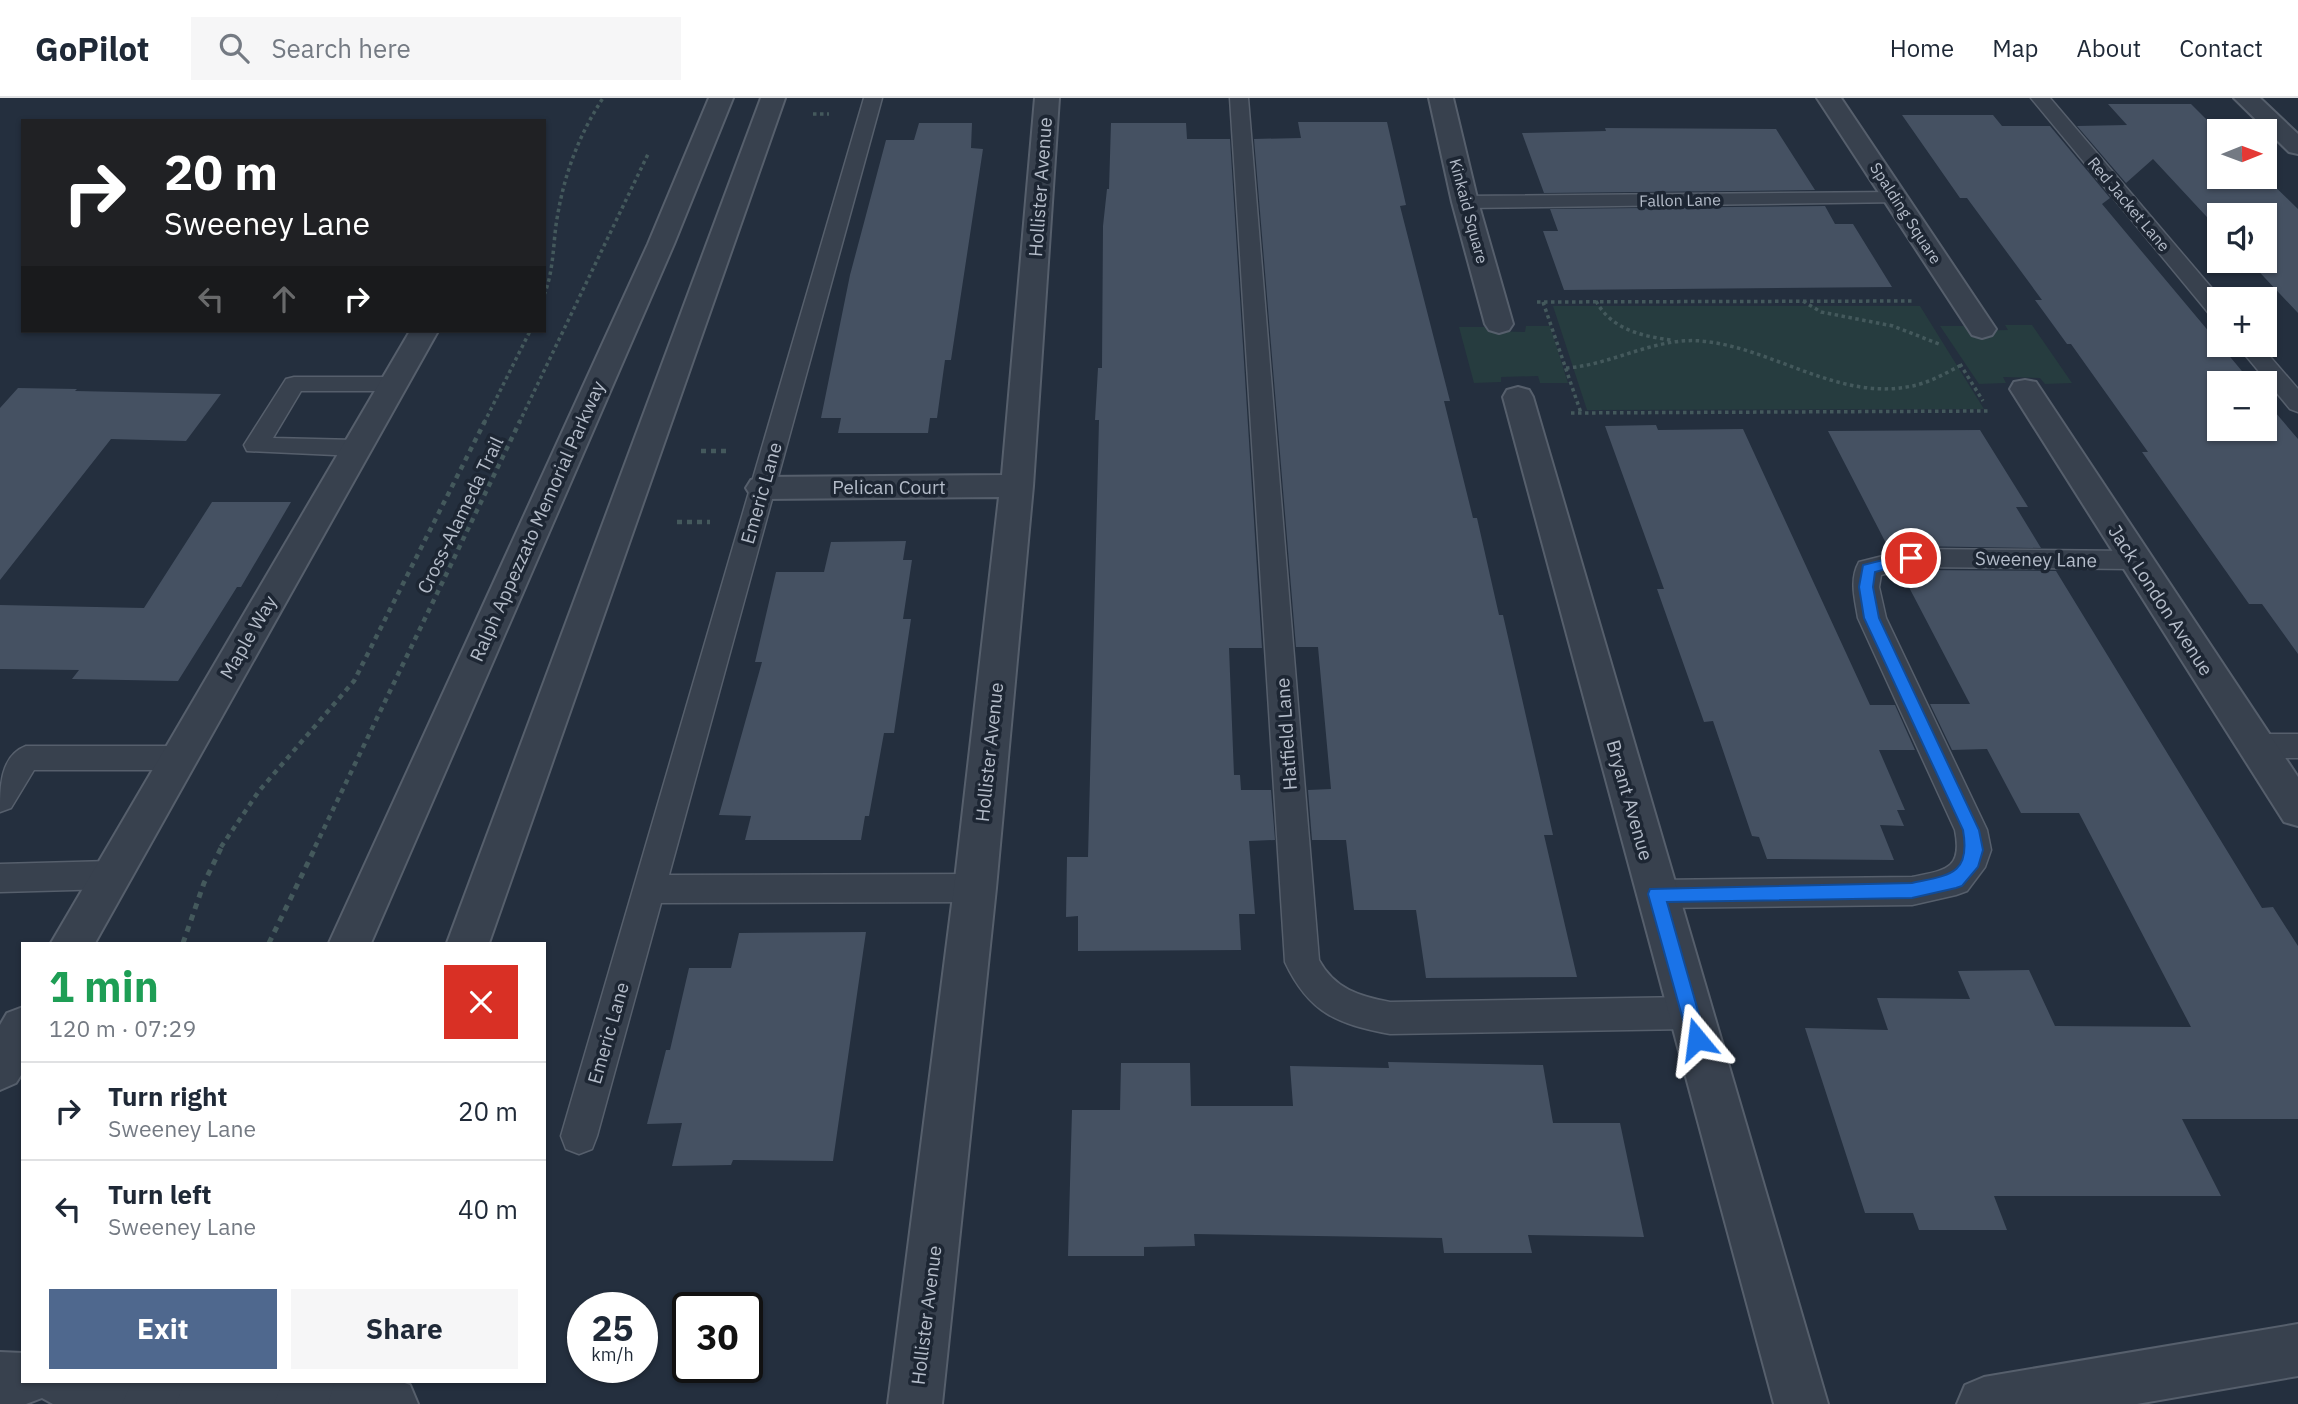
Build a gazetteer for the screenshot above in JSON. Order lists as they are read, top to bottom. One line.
{"streets":{"street":["Hollister Avenue","Kinkaid Square","Spalding Square","Pelican Court","Ralph Appezzato Memorial Parkway","Jack London Avenue","Maple Way","Bryant Avenue"],"lane":["Fallon Lane","Red Jacket Lane","Emeric Lane","Sweeney Lane","Hatfield Lane"],"path":["Cross-Alameda Trail"]},"crossings":[["Hollister Avenue","Pelican Court"],["Fallon Lane","Kinkaid Square"],["Fallon Lane","Spalding Square"],["Pelican Court","Emeric Lane"],["Sweeney Lane","Jack London Avenue"],["Sweeney Lane","Bryant Avenue"],["Hatfield Lane","Bryant Avenue"]],"north":"right","page":{"header":"GoPilot","search":"Search here","nav":["Home","Map","About","Contact"],"map_buttons":["+","−"],"turn":["20 m","Sweeney Lane"],"heading":["1 min","120 m · 07:29"],"list":[{"name":"Turn right","note":"Sweeney Lane","value":"20 m"},{"name":"Turn left","note":"Sweeney Lane","value":"40 m"}],"buttons":["Exit","Share"],"speed":"25 km/h","limit":"30"}}
